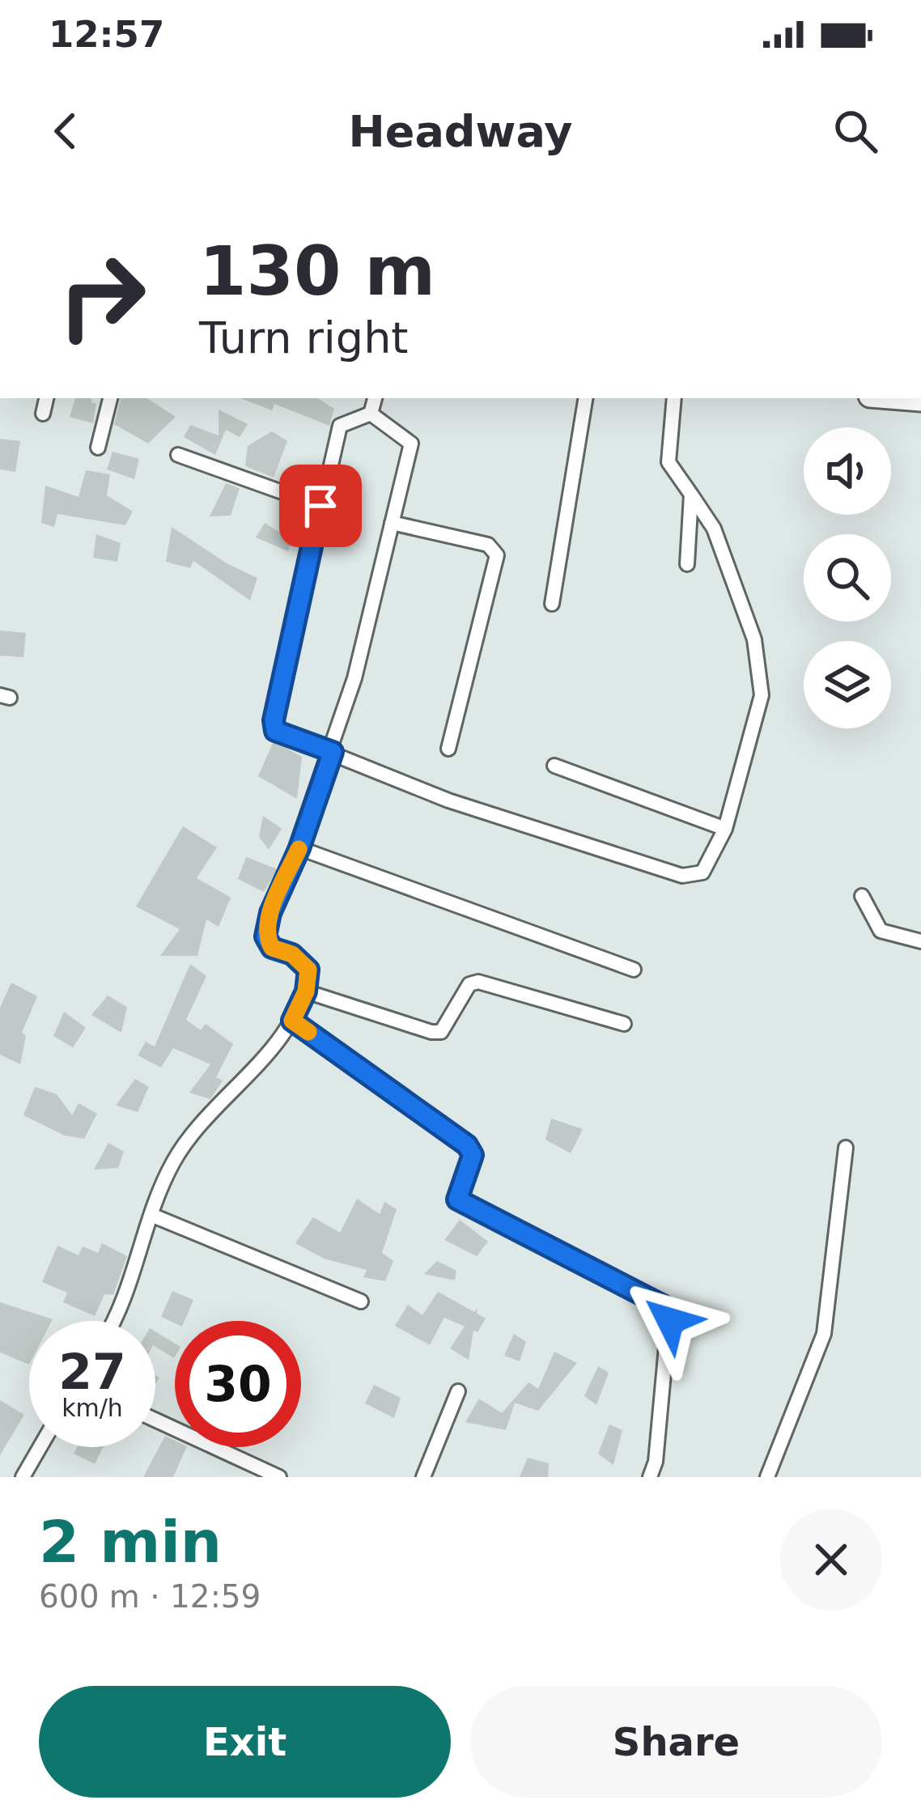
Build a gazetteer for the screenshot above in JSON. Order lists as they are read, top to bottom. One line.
{"page":{"status":"12:57","header":"Headway","turn":["130 m","Turn right"],"speed":"27 km/h","limit":"30","heading":["2 min","600 m · 12:59"],"buttons":["Exit","Share"]}}
